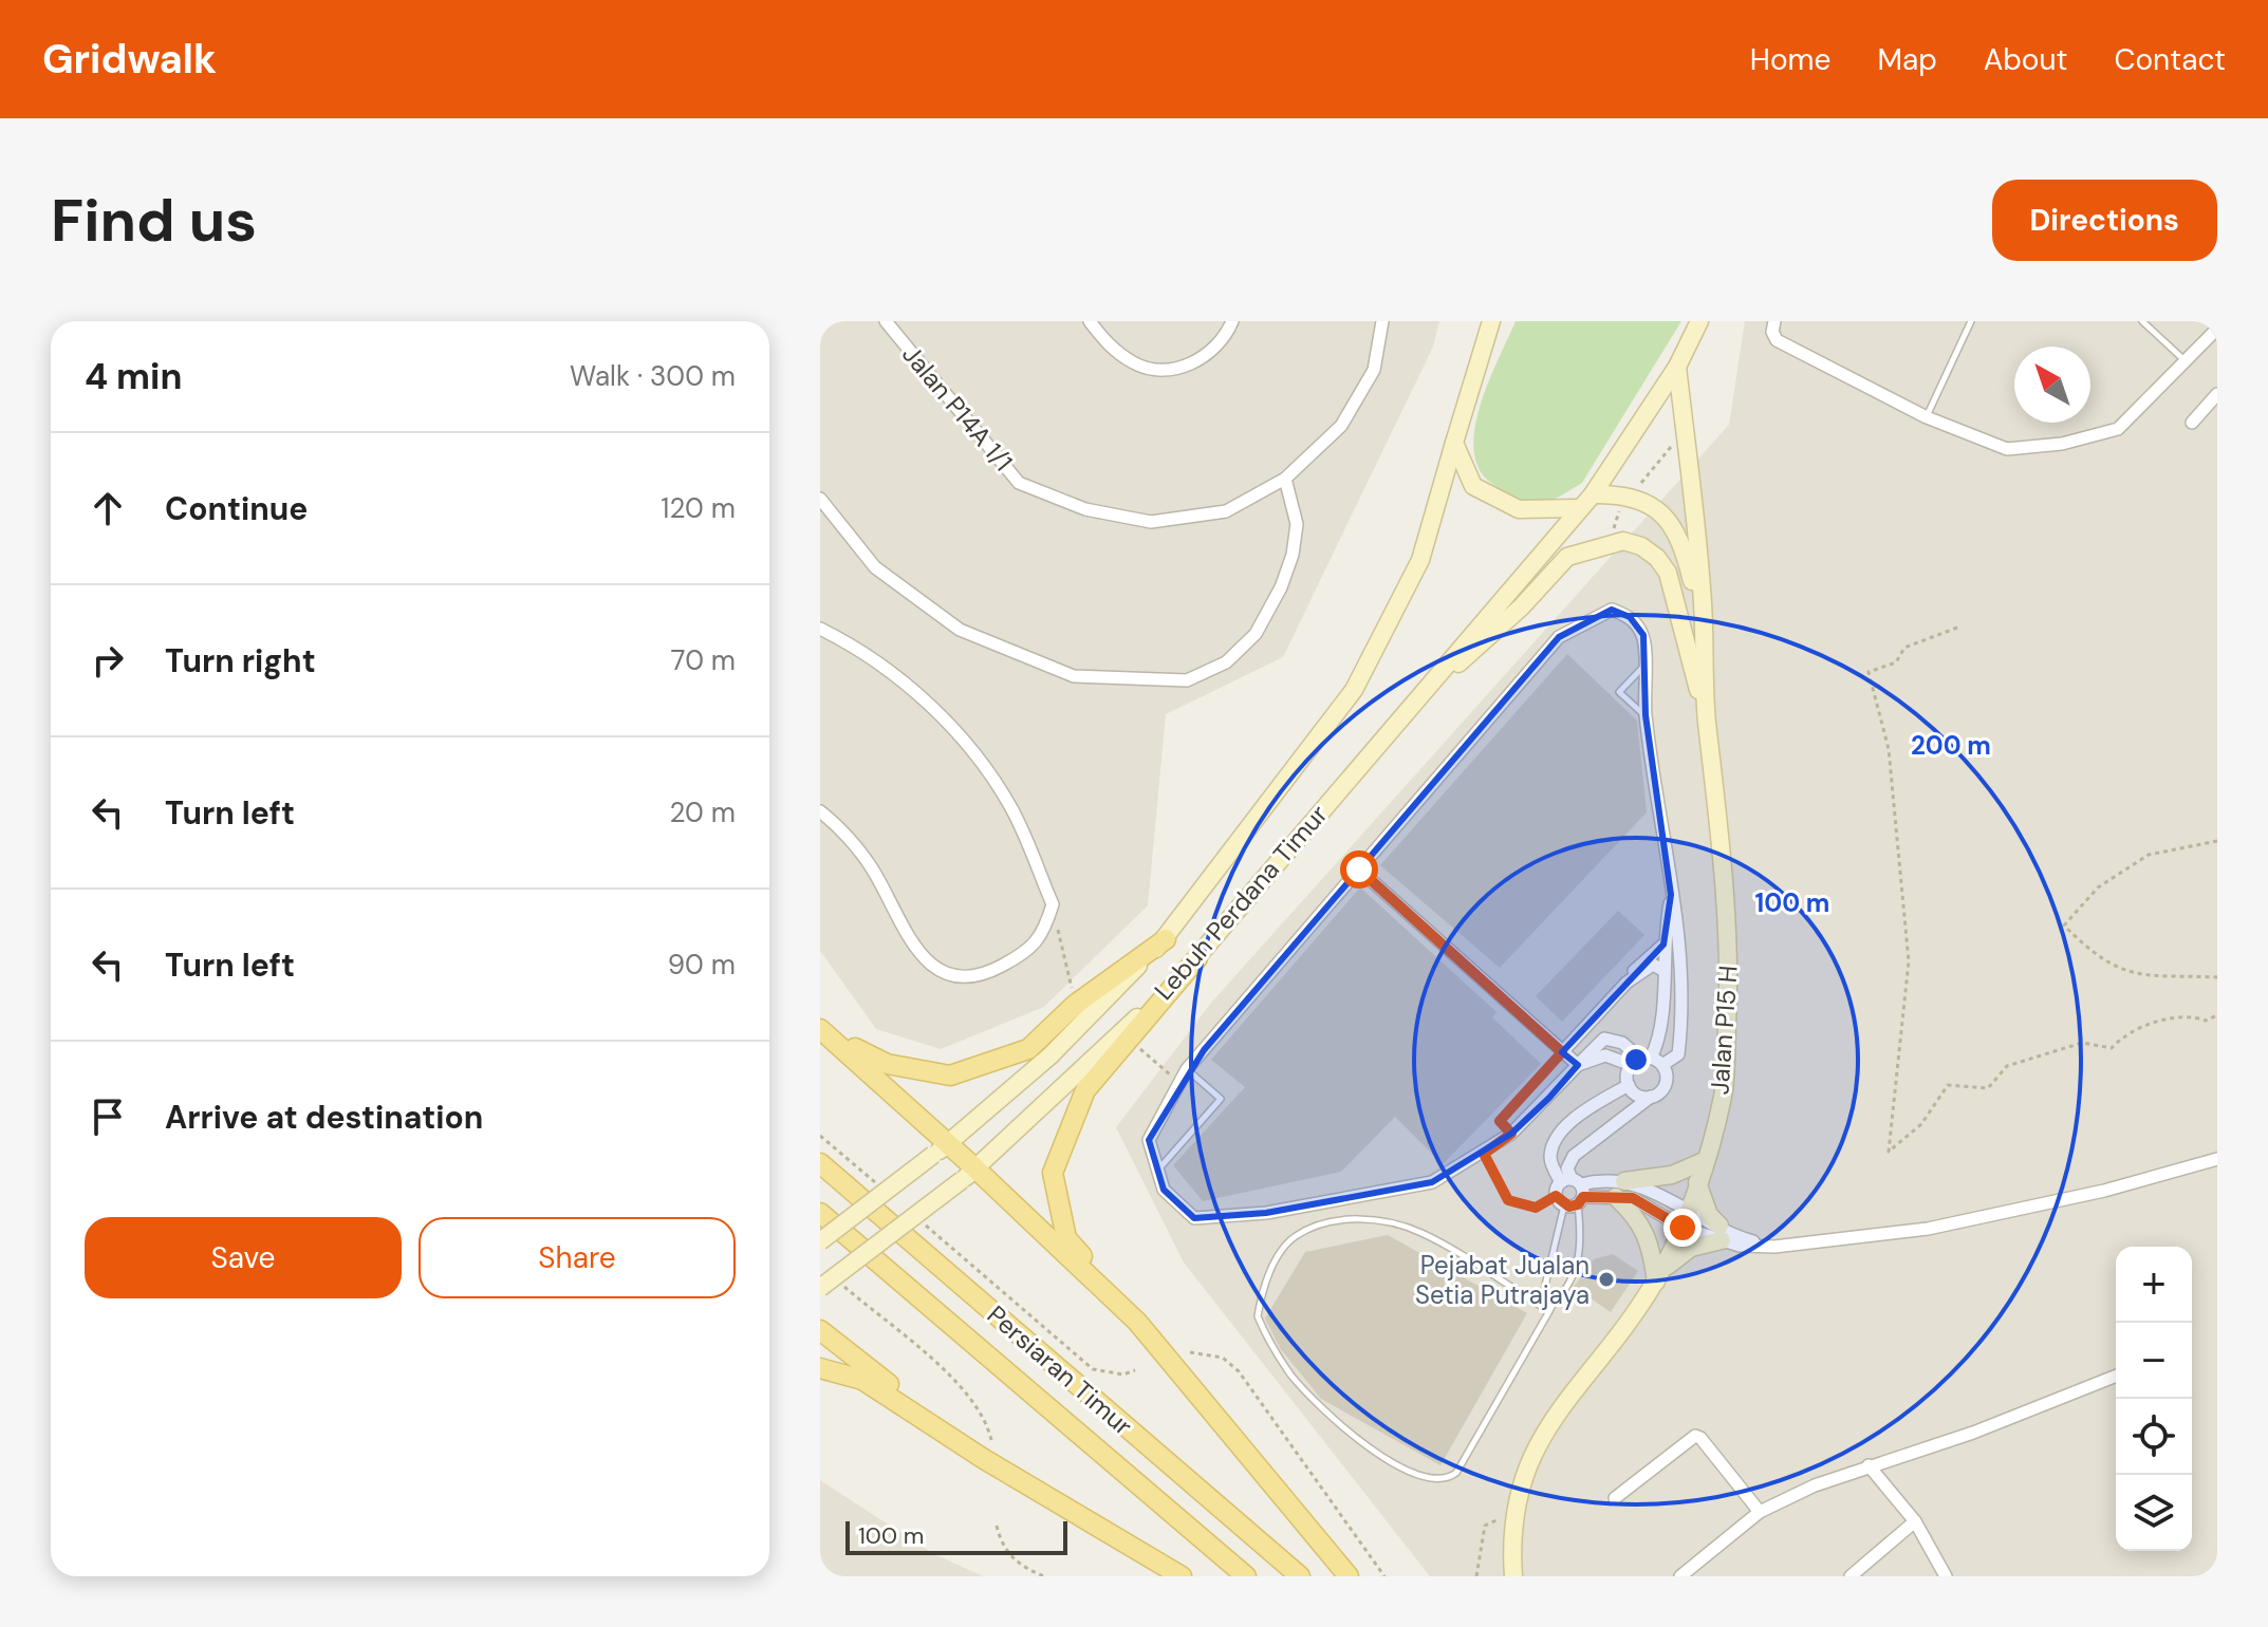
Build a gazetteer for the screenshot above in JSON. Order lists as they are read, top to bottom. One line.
{"streets":{"main road":["Lebuh Perdana Timur","Jalan P15 H","Persiaran Timur"],"street":["Jalan P14A 1/1"]},"crossings":[["Lebuh Perdana Timur","Jalan P15 H"]],"places":["Pejabat Jualan Setia Putrajaya"],"scale_bar":"100 m","north":"top left","page":{"header":"Gridwalk","nav":["Home","Map","About","Contact"],"buttons":["Directions",["Save","Share"]],"title":"Find us","heading":["4 min","Walk · 300 m"],"list":[["Continue","120 m"],["Turn right","70 m"],["Turn left","20 m"],["Turn left","90 m"],"Arrive at destination"],"map_buttons":["+","−"],"scale":"100 m"},"rings":["200 m","100 m"]}
